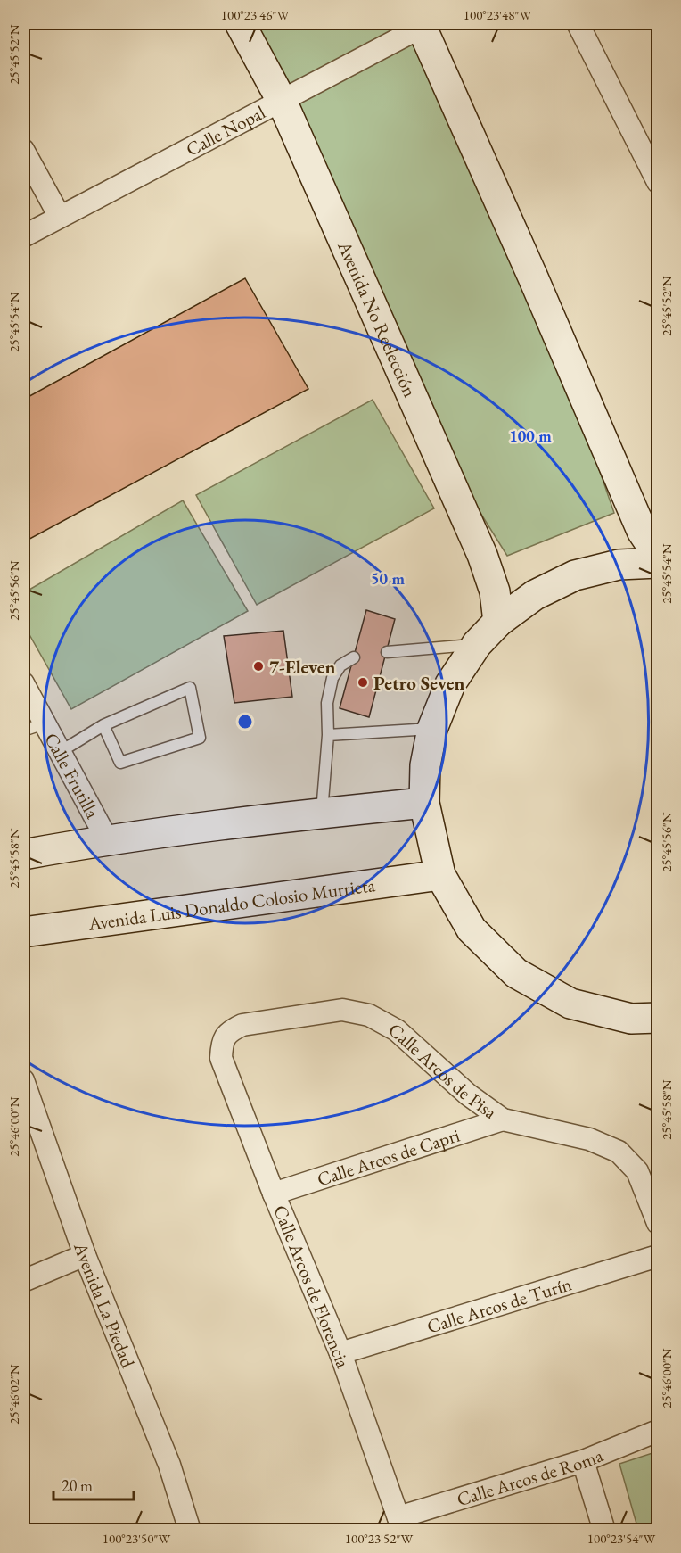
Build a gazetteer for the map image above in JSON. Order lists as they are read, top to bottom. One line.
{"streets":{"main road":["Avenida No Reelección","Avenida Luis Donaldo Colosio Murrieta"],"street":["Calle Nopal","Calle Frutilla","Calle Arcos de Pisa","Calle Arcos de Capri","Calle Arcos de Florencia","Calle Arcos de Turín","Avenida La Piedad","Calle Arcos de Roma"]},"crossings":[["Calle Nopal","Avenida No Reelección"],["Calle Arcos de Pisa","Calle Arcos de Capri"],["Calle Arcos de Pisa","Calle Arcos de Florencia"],["Calle Arcos de Capri","Calle Arcos de Florencia"],["Calle Arcos de Florencia","Calle Arcos de Turín"],["Calle Arcos de Florencia","Calle Arcos de Roma"]],"places":["7-Eleven","Petro Seven"],"scale_bar":"20 m","coordinates":["100°23'46\"W","100°23'48\"W","25°45'52\"N","25°45'54\"N","25°45'56\"N","25°45'58\"N","25°46'00\"N","25°46'02\"N","100°23'50\"W","100°23'52\"W","100°23'54\"W"],"rings":["100 m","50 m"]}
